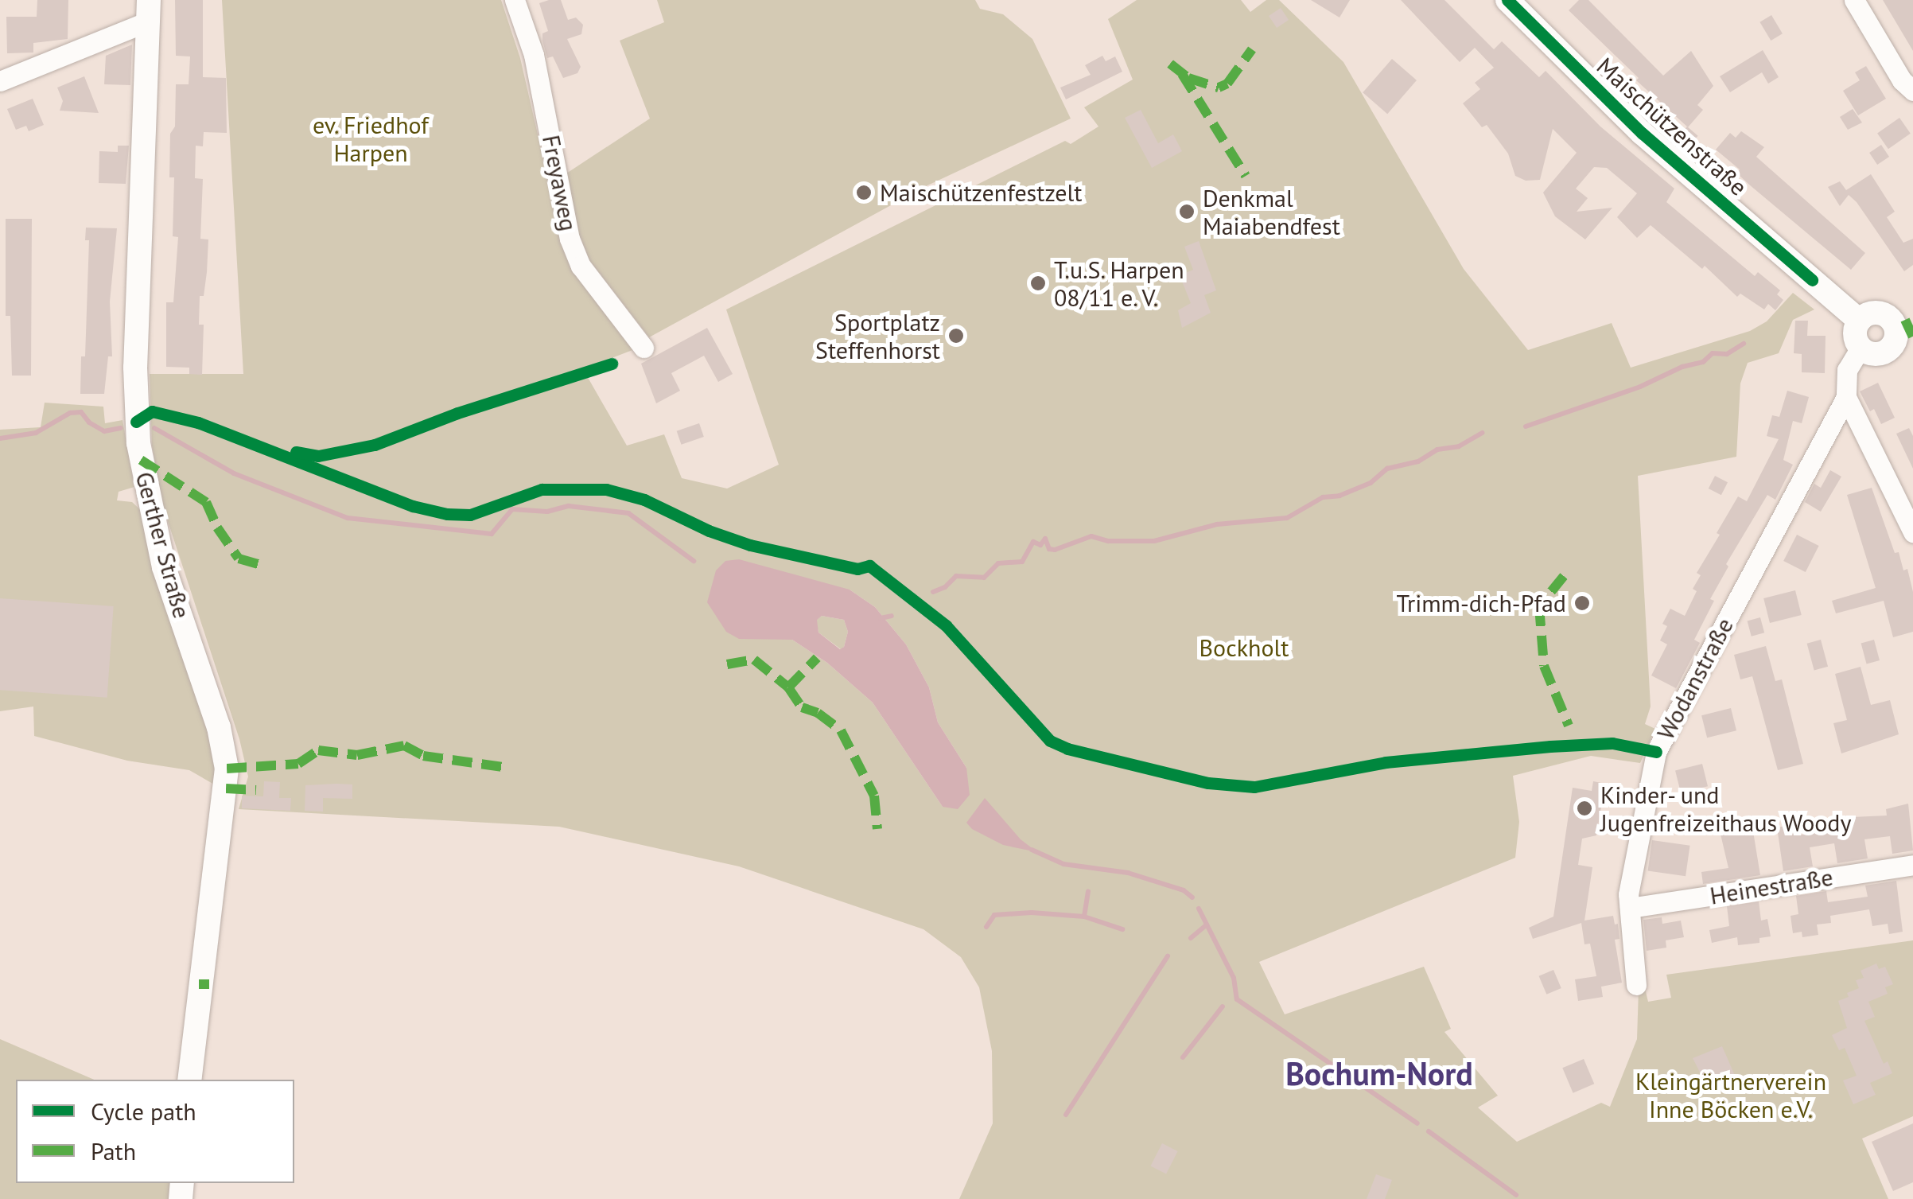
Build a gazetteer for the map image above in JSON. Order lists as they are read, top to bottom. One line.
{"streets":{"street":["Maischützenstraße","Freyaweg","Gerther Straße","Wodanstraße","Heinestraße"]},"crossings":[["Maischützenstraße","Wodanstraße"],["Wodanstraße","Heinestraße"]],"districts":["Bochum-Nord"],"parks":["ev. Friedhof Harpen","Bockholt","Kleingärtnerverein Inne Böcken e.V."],"places":["Maischützenfestzelt","Denkmal Maiabendfest","T.u.S. Harpen 08/11 e. V.","Sportplatz Steffenhorst","Trimm-dich-Pfad","Kinder- und Jugenfreizeithaus Woody"],"legend":["Cycle path","Path"]}
